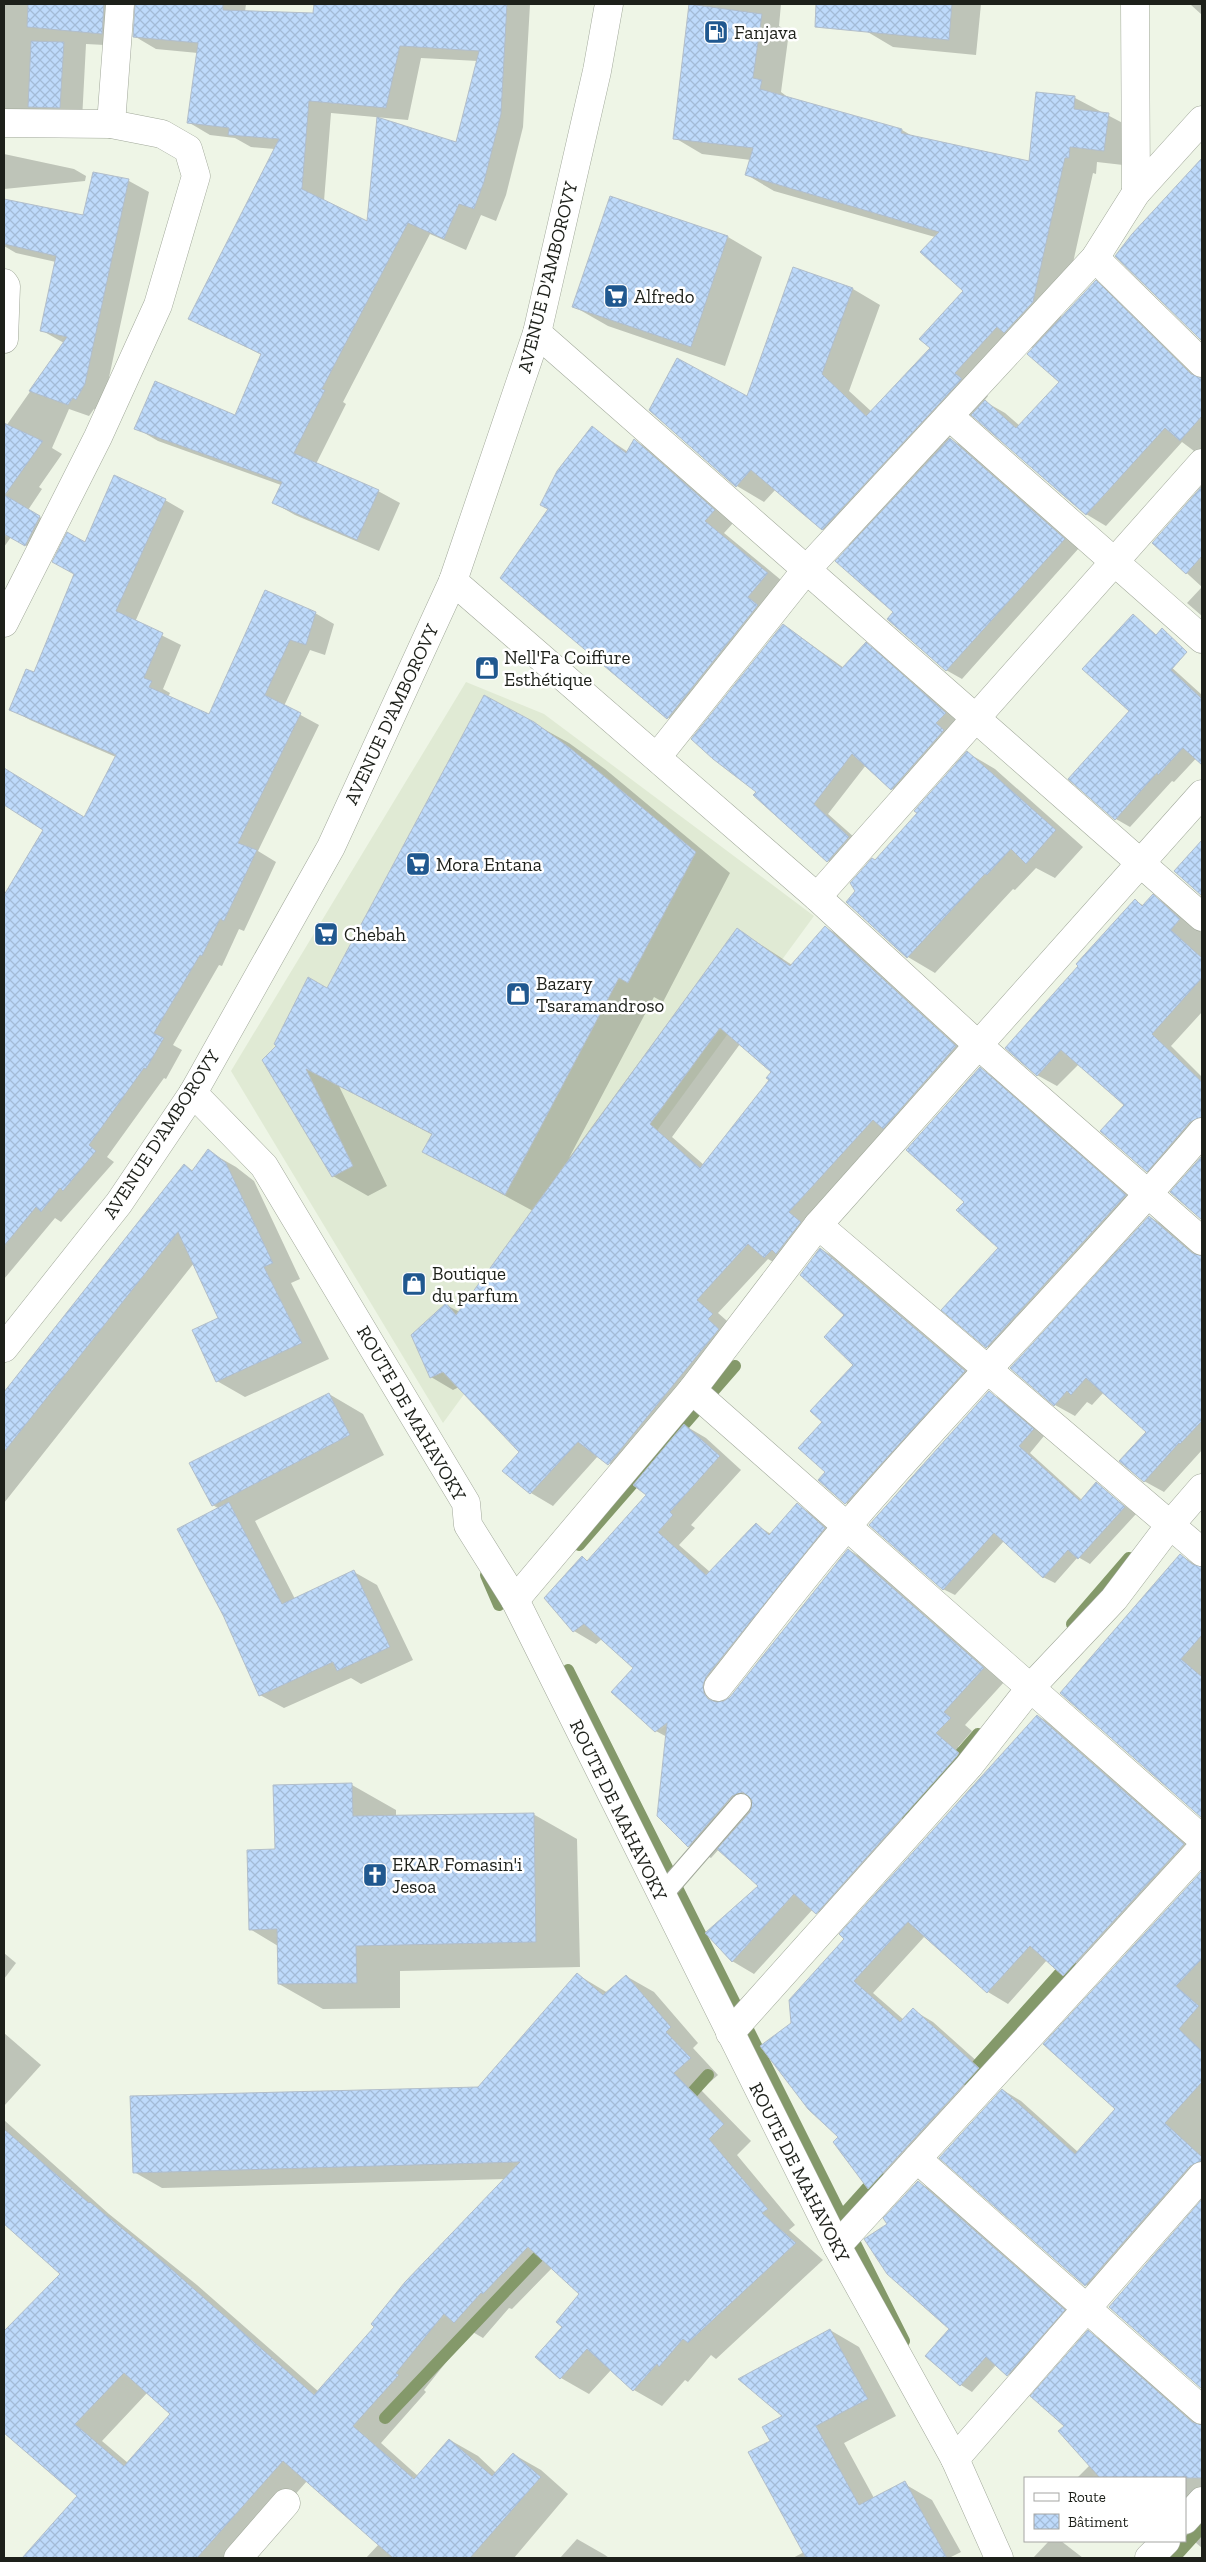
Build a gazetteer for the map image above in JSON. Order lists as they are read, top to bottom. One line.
{"streets":{"street":["AVENUE D'AMBOROVY","ROUTE DE MAHAVOKY"]},"crossings":[["AVENUE D'AMBOROVY","ROUTE DE MAHAVOKY"]],"places":{"fuel station":["Fanjava"],"supermarket":["Alfredo","Mora Entana","Chebah"],"shop":["Nell'Fa Coiffure Esthétique","Bazary Tsaramandroso","Boutique du parfum"],"church":["EKAR Fomasin'i Jesoa"]},"legend":["Route","Bâtiment"]}
